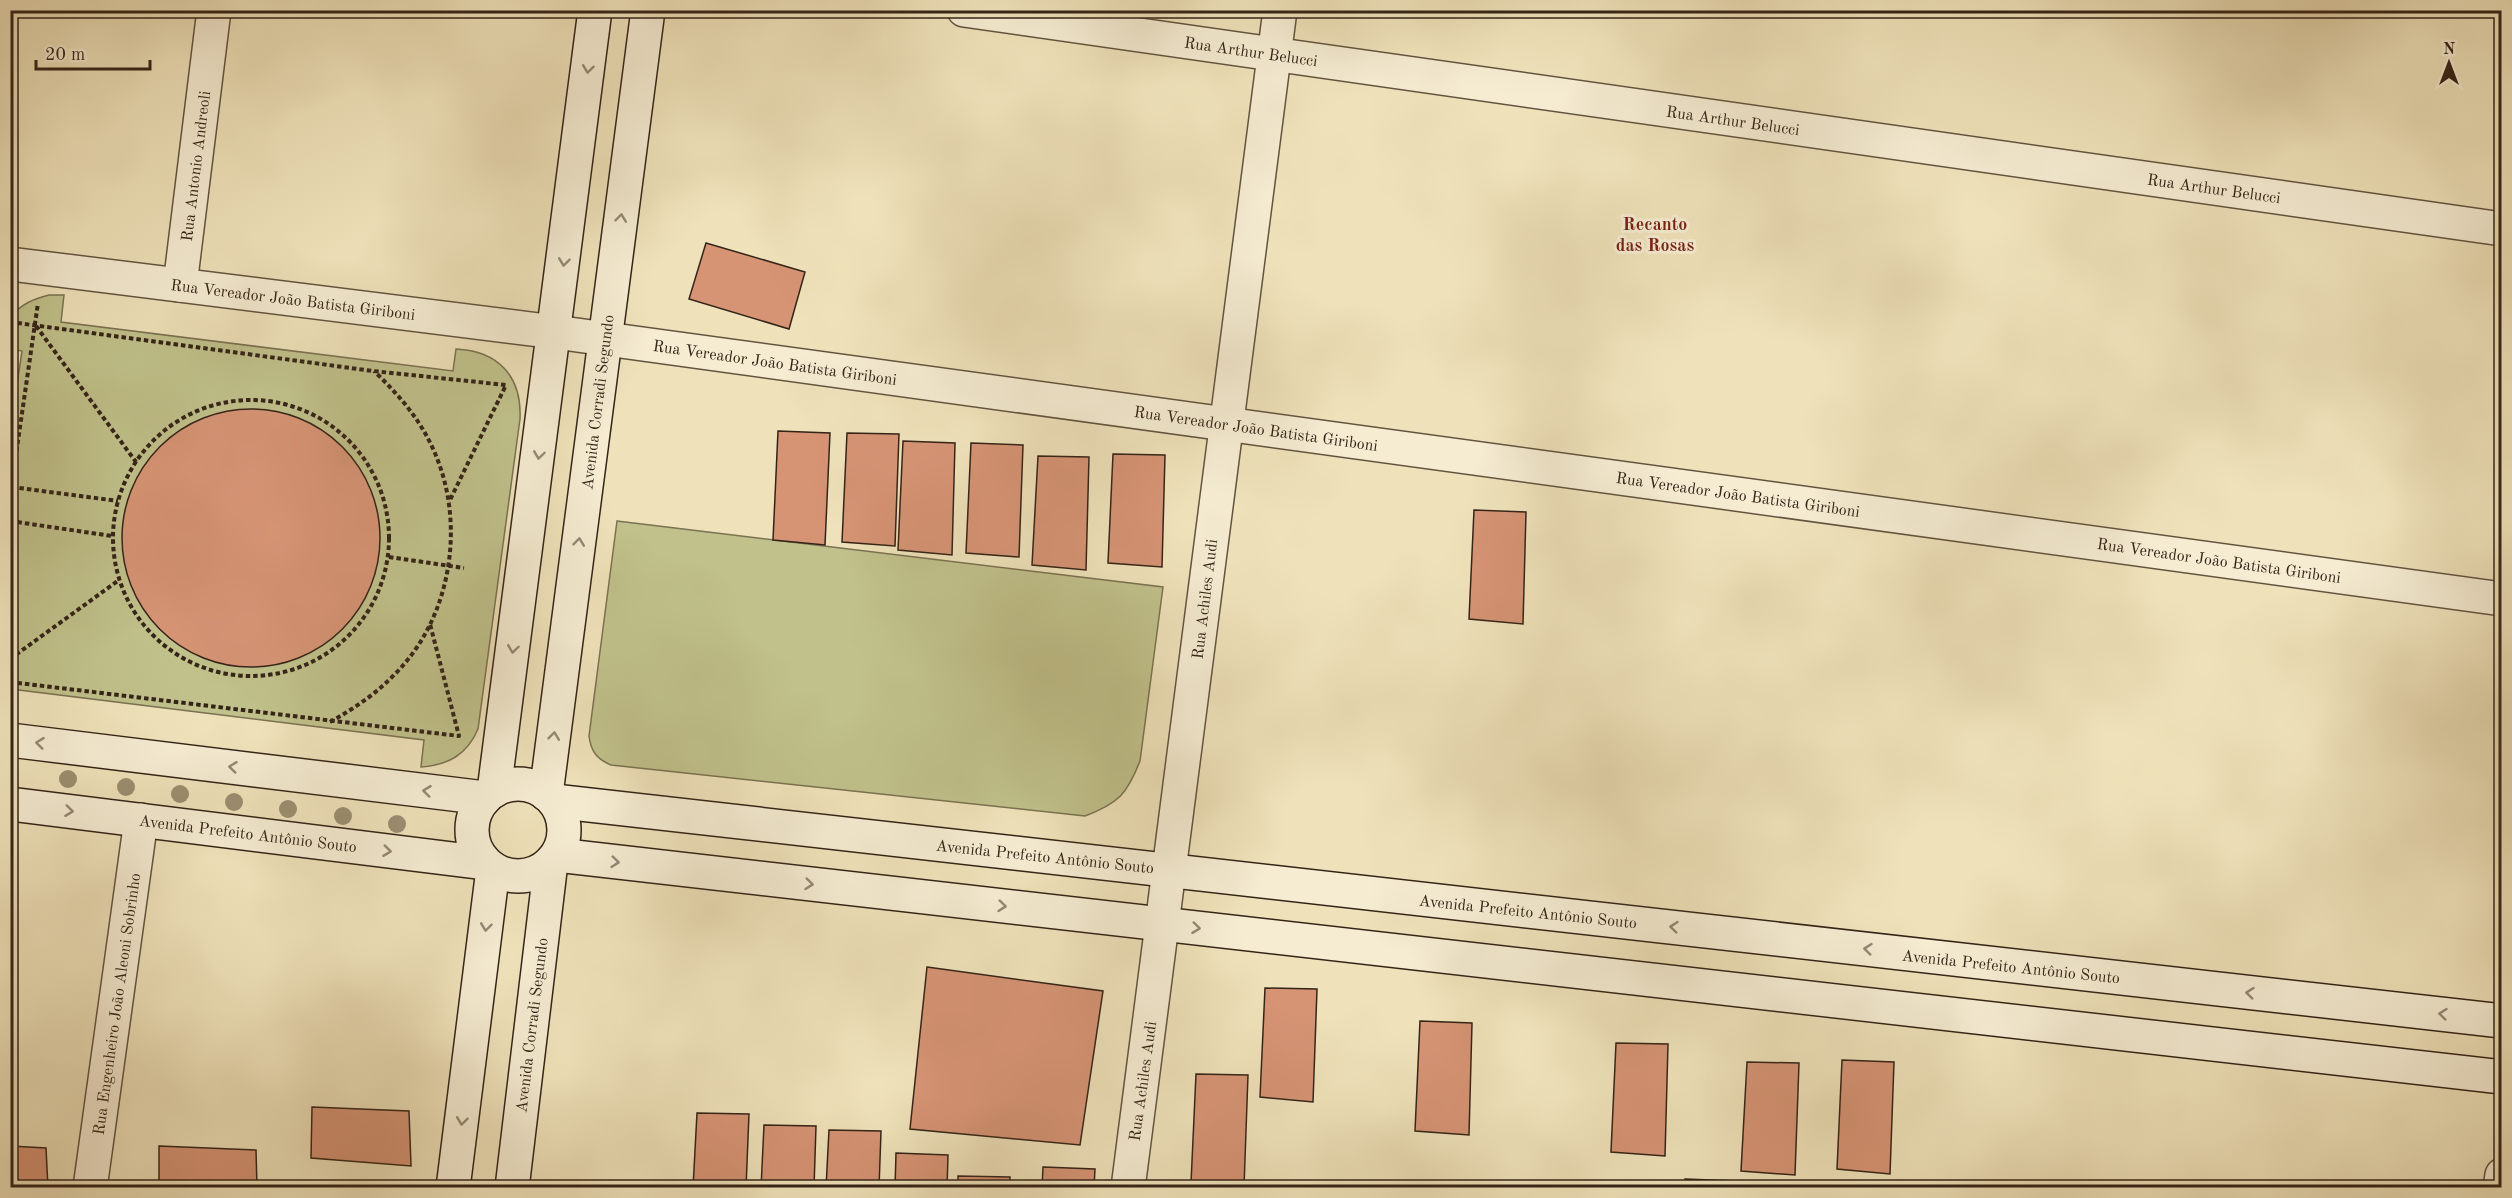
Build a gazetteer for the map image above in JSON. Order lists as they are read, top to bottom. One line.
{"streets":{"street":["Rua Arthur Belucci","Rua Antonio Andreoli","Rua Vereador João Batista Giriboni","Avenida Corradi Segundo","Rua Achiles Audi","Avenida Prefeito Antônio Souto","Rua Engenheiro João Aleoni Sobrinho"]},"crossings":[["Rua Arthur Belucci","Rua Achiles Audi"],["Rua Antonio Andreoli","Rua Vereador João Batista Giriboni"],["Rua Vereador João Batista Giriboni","Avenida Corradi Segundo"],["Rua Vereador João Batista Giriboni","Rua Achiles Audi"],["Avenida Corradi Segundo","Avenida Prefeito Antônio Souto"],["Rua Achiles Audi","Avenida Prefeito Antônio Souto"],["Avenida Prefeito Antônio Souto","Rua Engenheiro João Aleoni Sobrinho"]],"districts":["Recanto das Rosas"],"scale_bar":"20 m","north":"top"}
